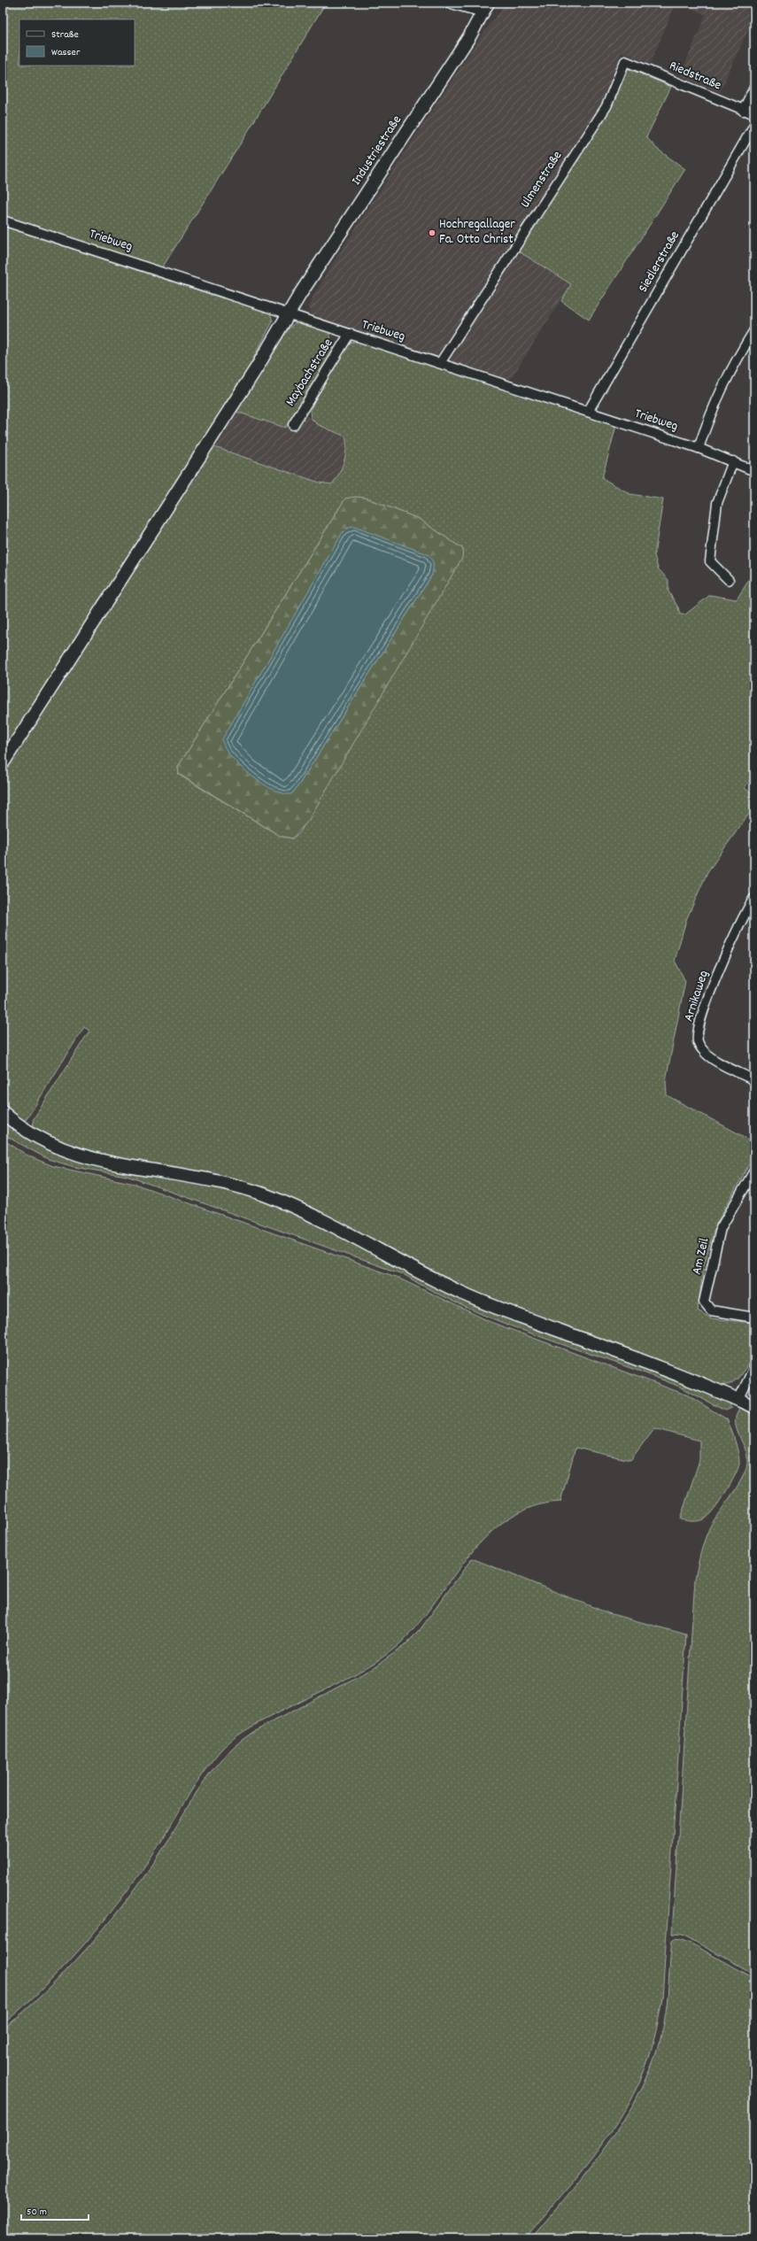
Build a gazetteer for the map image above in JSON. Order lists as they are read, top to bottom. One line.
{"streets":{"street":["Riedstraße","Industriestraße","Ulmenstraße","Triebweg","Siedlerstraße","Maybachstraße","Arnikaweg","Am Zeil"]},"crossings":[["Riedstraße","Ulmenstraße"],["Industriestraße","Triebweg"],["Ulmenstraße","Triebweg"],["Triebweg","Siedlerstraße"],["Triebweg","Maybachstraße"]],"places":["Hochregallager Fa. Otto Christ"],"legend":["Straße","Wasser"],"scale_bar":"50 m"}
